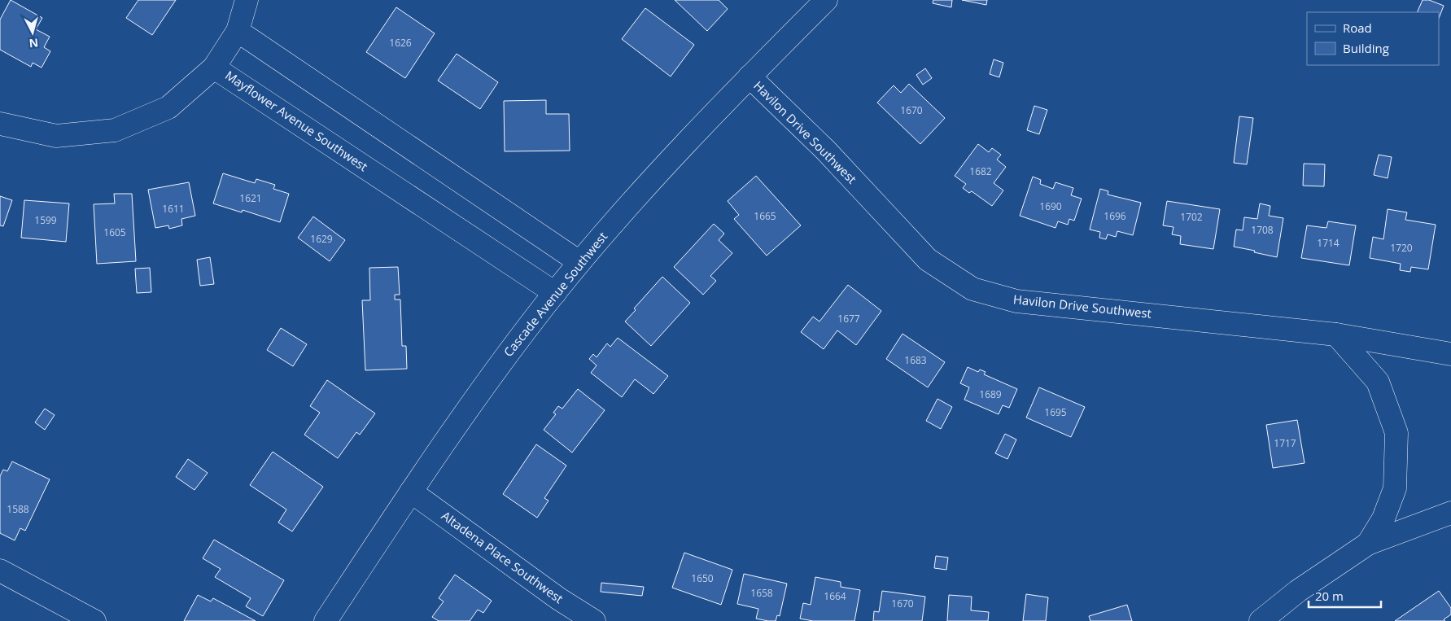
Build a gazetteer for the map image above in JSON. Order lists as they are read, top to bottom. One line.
{"streets":{"street":["Mayflower Avenue Southwest","Havilon Drive Southwest","Cascade Avenue Southwest","Altadena Place Southwest"]},"crossings":[["Mayflower Avenue Southwest","Cascade Avenue Southwest"],["Havilon Drive Southwest","Cascade Avenue Southwest"],["Cascade Avenue Southwest","Altadena Place Southwest"]],"house_numbers":["1626","1670","1682","1621","1690","1611","1665","1696","1702","1599","1708","1605","1629","1714","1720","1677","1683","1689","1695","1717","1588","1650","1658","1664","1670"],"legend":["Road","Building"],"scale_bar":"20 m","north":"bottom"}
